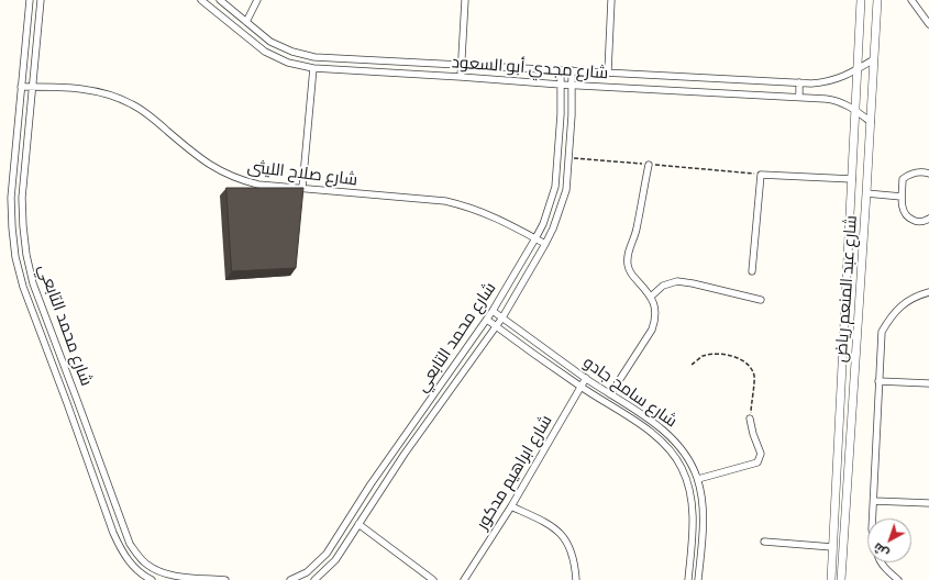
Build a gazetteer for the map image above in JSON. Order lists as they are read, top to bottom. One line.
{"streets":{"street":["شارع مجدي أبو السعود","شارع صلاح الليثى","شارع عبد المنعم رياض","شارع محمد التابعي","شارع سامح جادو","شارع ابراهيم مدكور"]},"crossings":[["شارع مجدي أبو السعود","شارع عبد المنعم رياض"],["شارع مجدي أبو السعود","شارع محمد التابعي"],["شارع صلاح الليثى","شارع محمد التابعي"],["شارع محمد التابعي","شارع سامح جادو"],["شارع سامح جادو","شارع ابراهيم مدكور"]],"north":"bottom left"}
